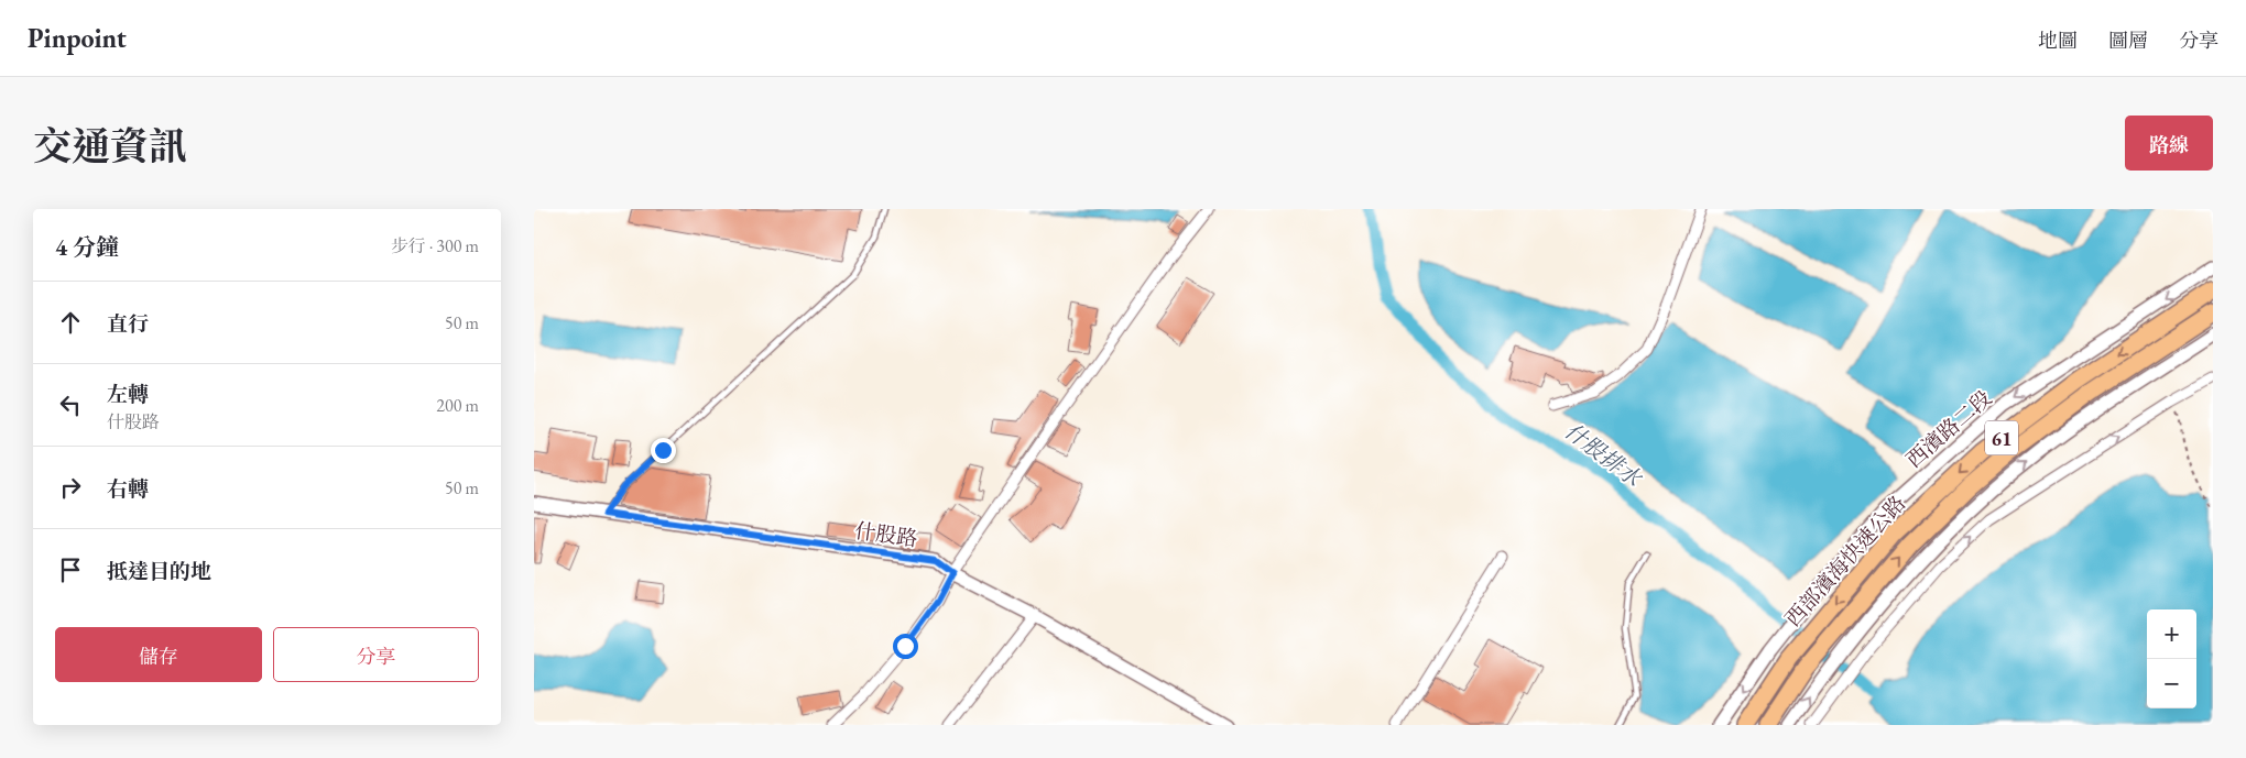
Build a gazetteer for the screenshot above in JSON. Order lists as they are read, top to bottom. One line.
{"streets":{"highway":["61","西部濱海快速公路"],"street":["西濱路二段","什股路"]},"water":["什股排水"],"page":{"header":"Pinpoint","nav":["地圖","圖層","分享"],"title":"交通資訊","buttons":["路線",["儲存","分享"]],"heading":["4 分鐘","步行 · 300 m"],"list":[["直行","50 m"],["左轉","什股路","200 m"],["右轉","50 m"],"抵達目的地"],"map_buttons":["+","−"]}}
